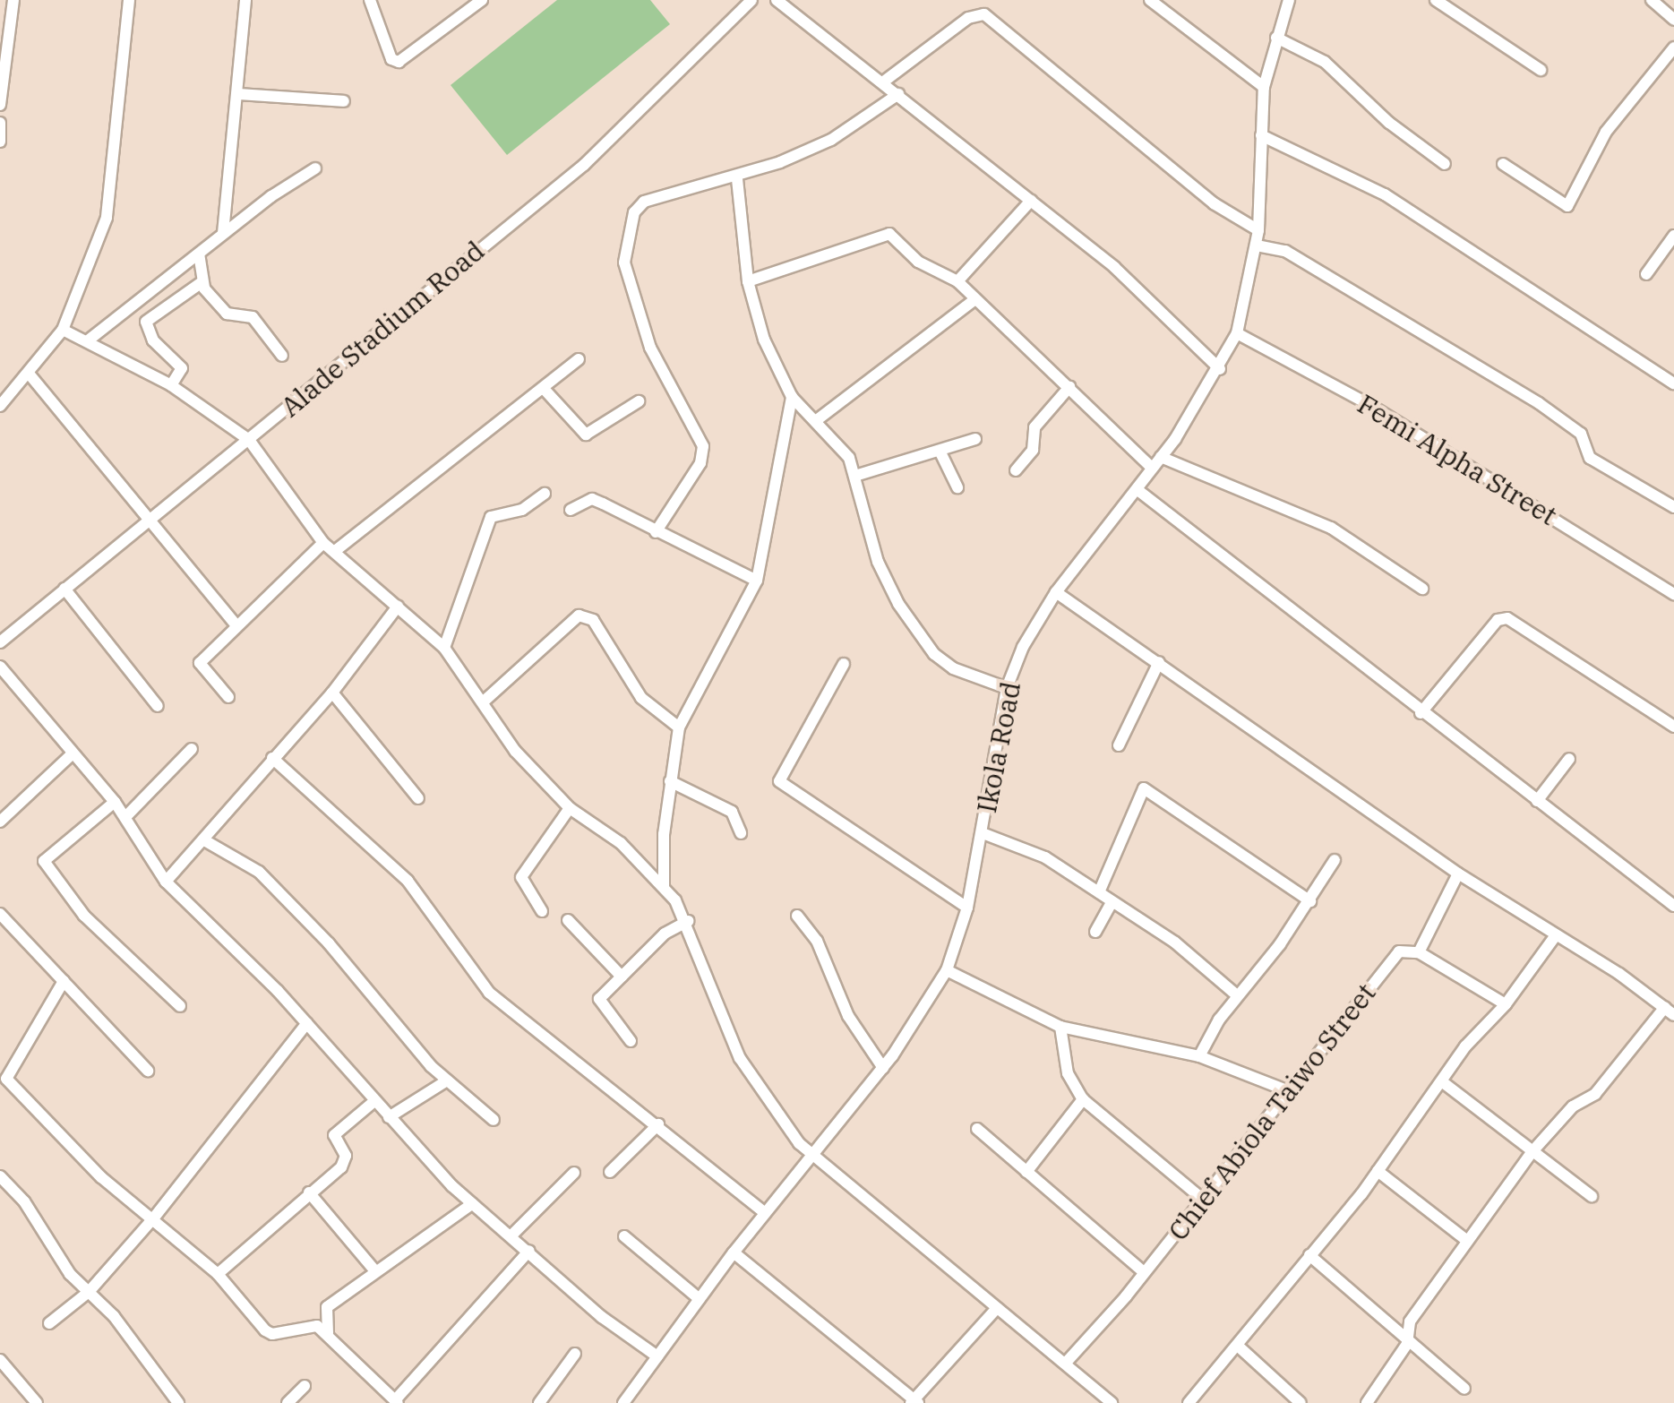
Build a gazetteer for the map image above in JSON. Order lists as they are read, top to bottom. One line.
{"streets":{"street":["Alade Stadium Road","Femi Alpha Street","Ikola Road","Chief Abiola Taiwo Street"]},"crossings":[["Femi Alpha Street","Ikola Road"]]}
